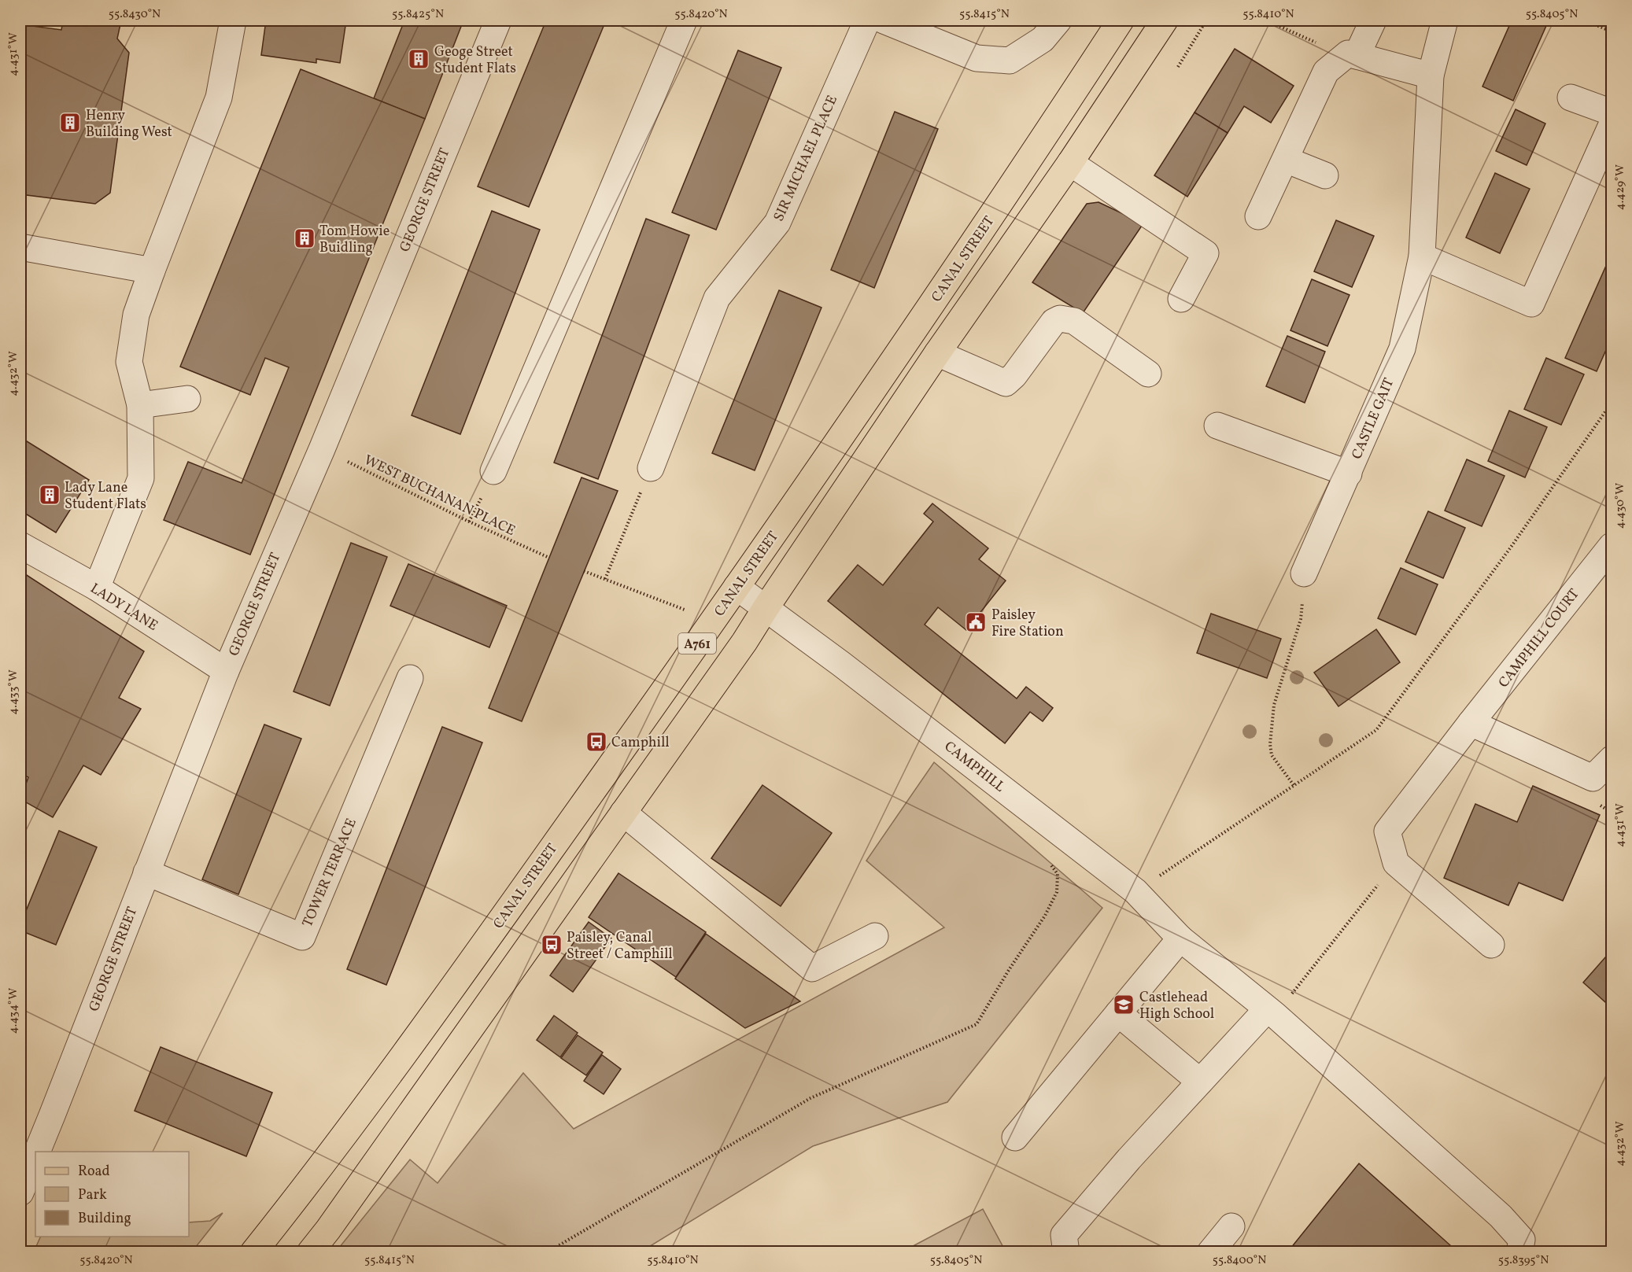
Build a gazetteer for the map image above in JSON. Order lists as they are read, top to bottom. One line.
{"streets":{"main road":["CANAL STREET","A761"],"street":["SIR MICHAEL PLACE","GEORGE STREET","CASTLE GAIT","LADY LANE","CAMPHILL COURT","CAMPHILL","TOWER TERRACE"],"path":["WEST BUCHANAN PLACE"]},"crossings":[["GEORGE STREET","WEST BUCHANAN PLACE"],["GEORGE STREET","LADY LANE"],["GEORGE STREET","TOWER TERRACE"],["CANAL STREET","CAMPHILL"],["A761","CAMPHILL"]],"places":{"building":["Geoge Street Student Flats","Henry Building West","Tom Howie Buidling","Lady Lane Student Flats"],"public building":["Paisley Fire Station"],"bus stop":["Camphill","Paisley, Canal Street / Camphill"],"school or university":["Castlehead High School"]},"legend":["Road","Park","Building"],"coordinates":["55.8430°N","55.8425°N","55.8420°N","55.8415°N","55.8410°N","55.8405°N","4.431°W","4.429°W","4.432°W","4.430°W","4.433°W","4.434°W","55.8400°N","55.8395°N"]}
